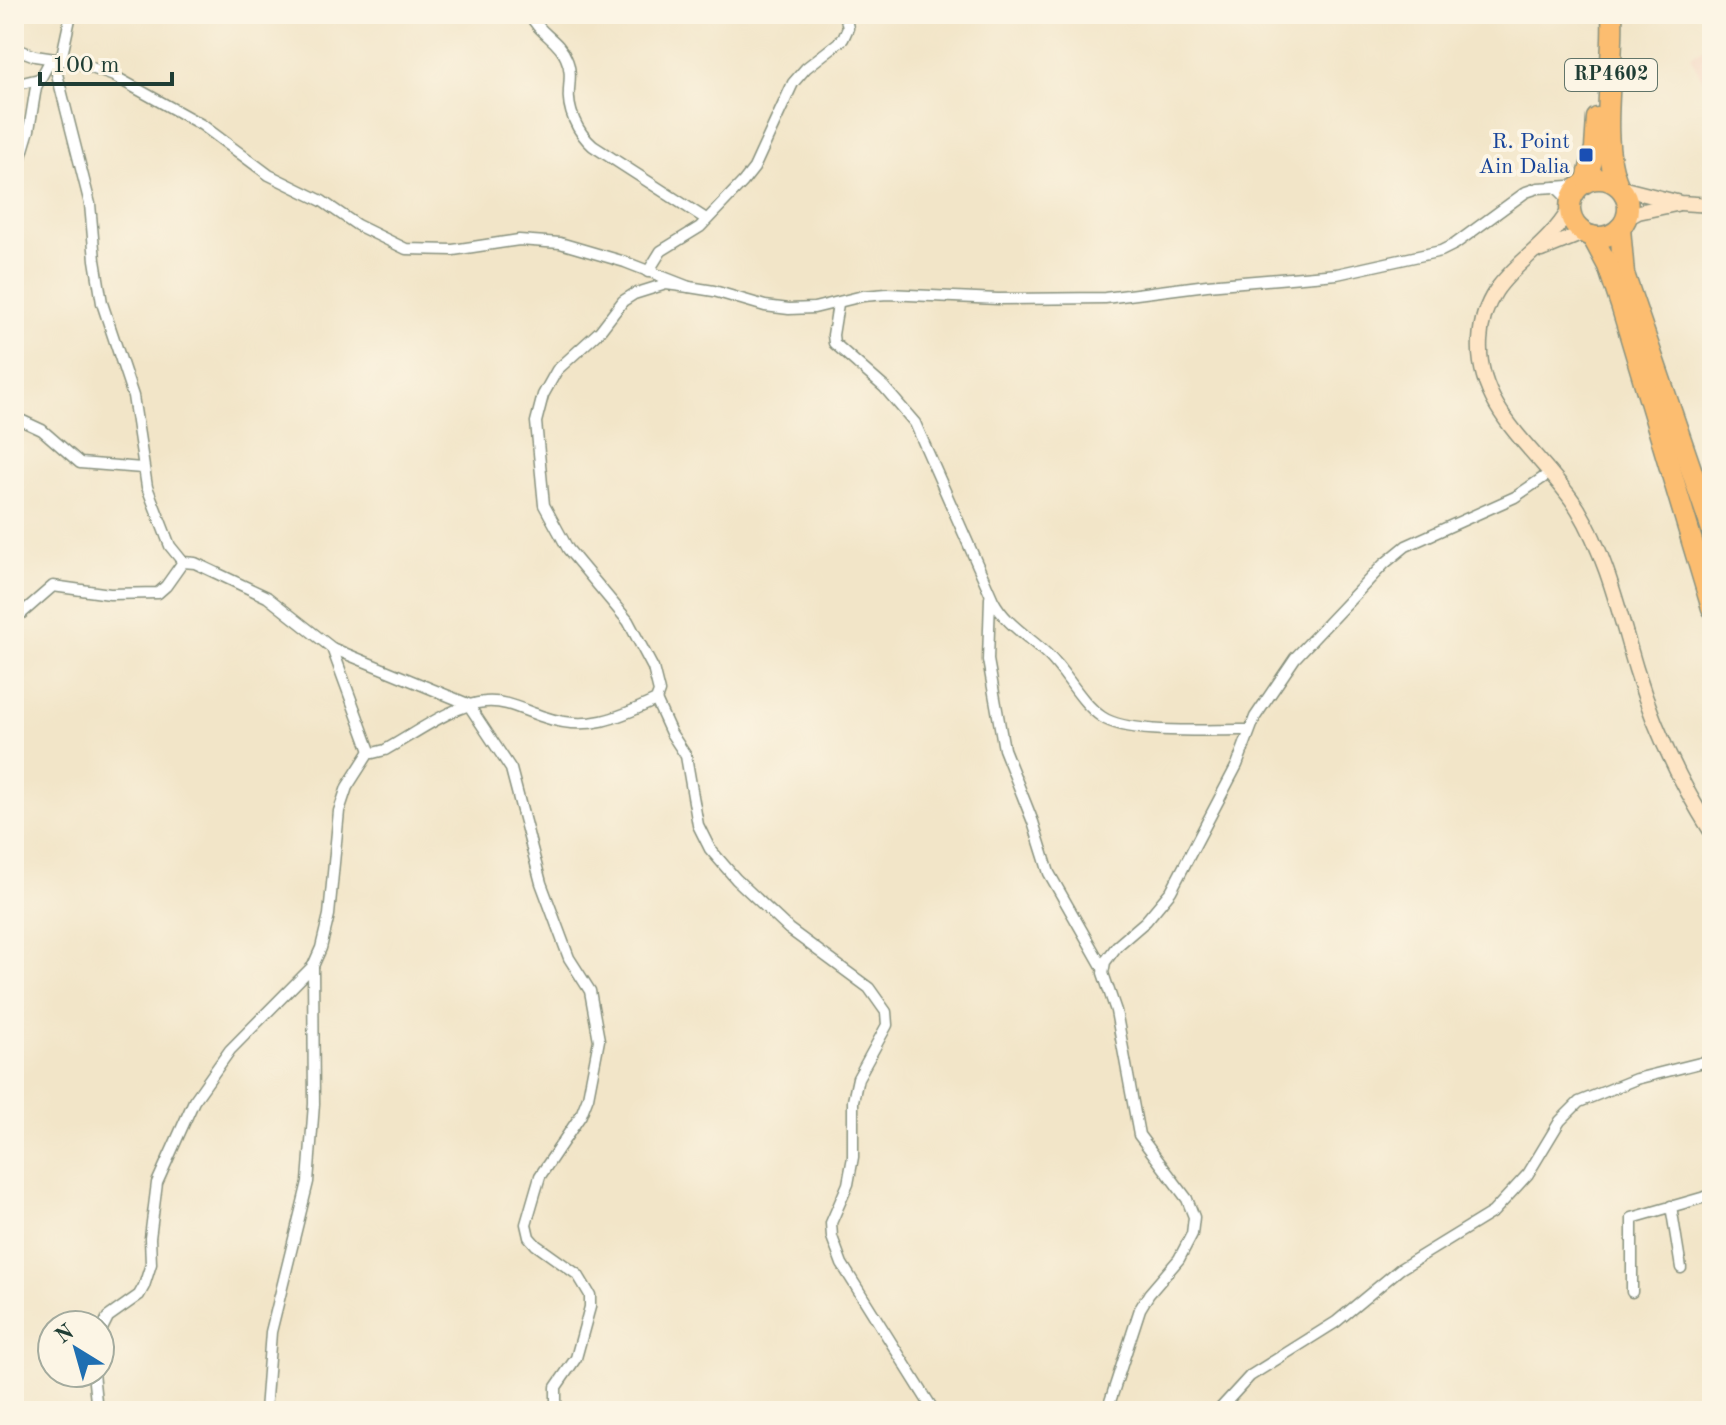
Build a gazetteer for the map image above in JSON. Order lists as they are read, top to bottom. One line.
{"streets":{"highway":["RP4602"]},"places":{"transit":["R. Point Ain Dalia"]},"scale_bar":"100 m","north":"top left"}
